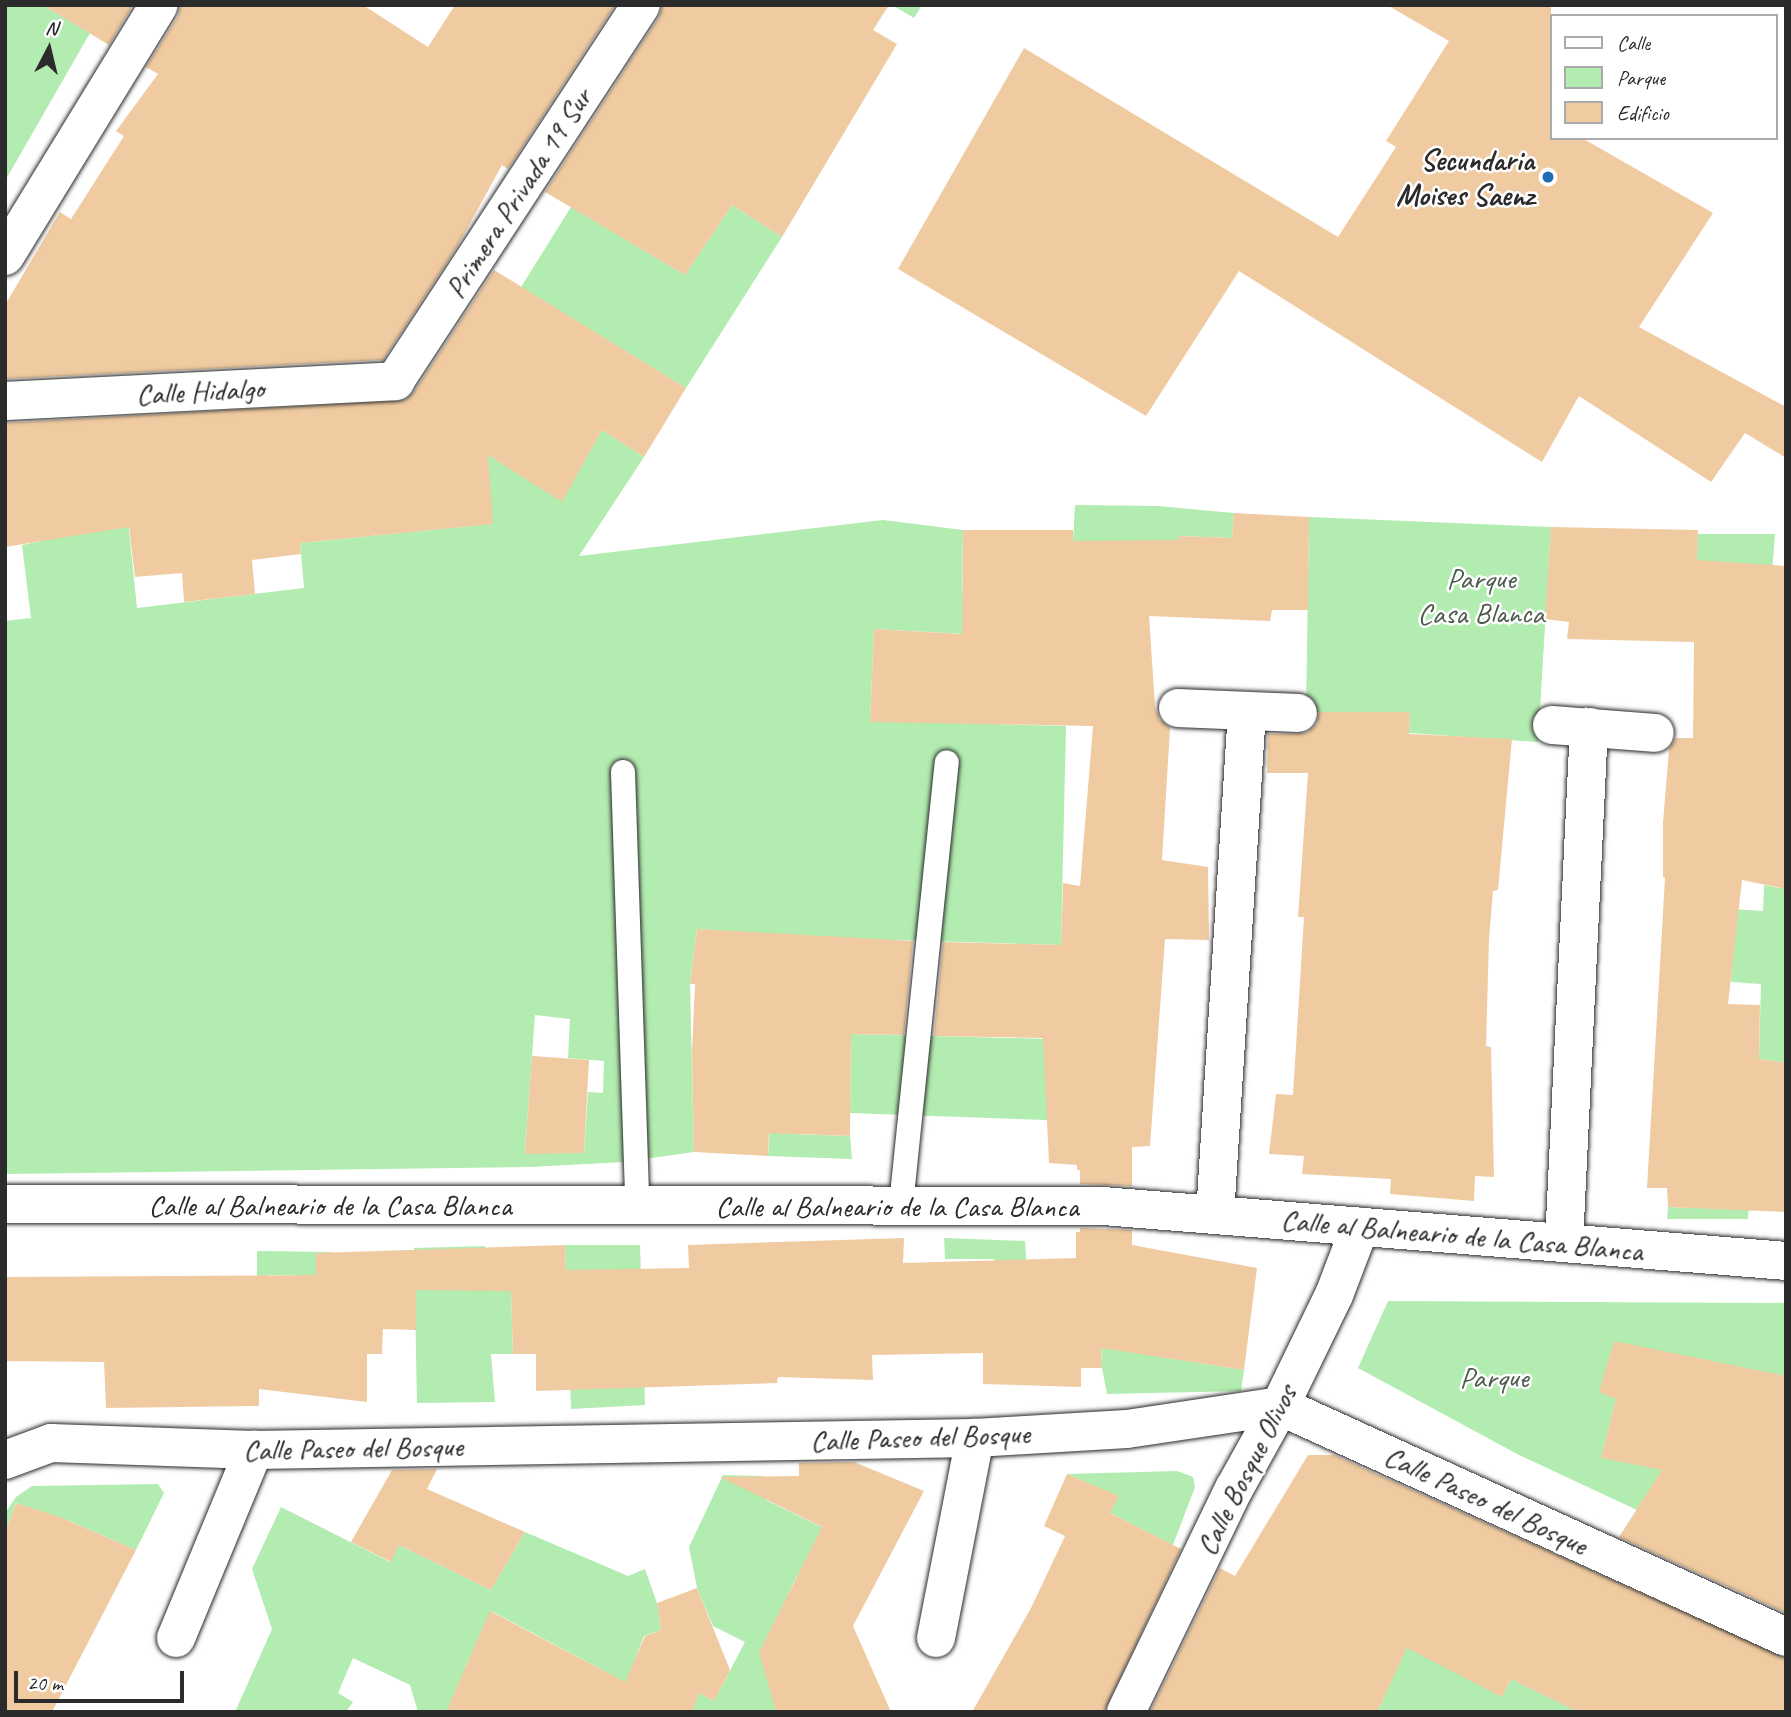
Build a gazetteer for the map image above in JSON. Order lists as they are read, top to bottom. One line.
{"streets":{"street":["Primera Privada 19 Sur","Calle Hidalgo","Calle al Balneario de la Casa Blanca","Calle Paseo del Bosque","Calle Bosque Olivos"]},"crossings":[["Primera Privada 19 Sur","Calle Hidalgo"],["Calle al Balneario de la Casa Blanca","Calle Bosque Olivos"],["Calle Paseo del Bosque","Calle Bosque Olivos"]],"parks":["Parque Casa Blanca","Parque"],"places":["Secundaria Moises Saenz"],"legend":["Calle","Parque","Edificio"],"scale_bar":"20 m","north":"top"}
